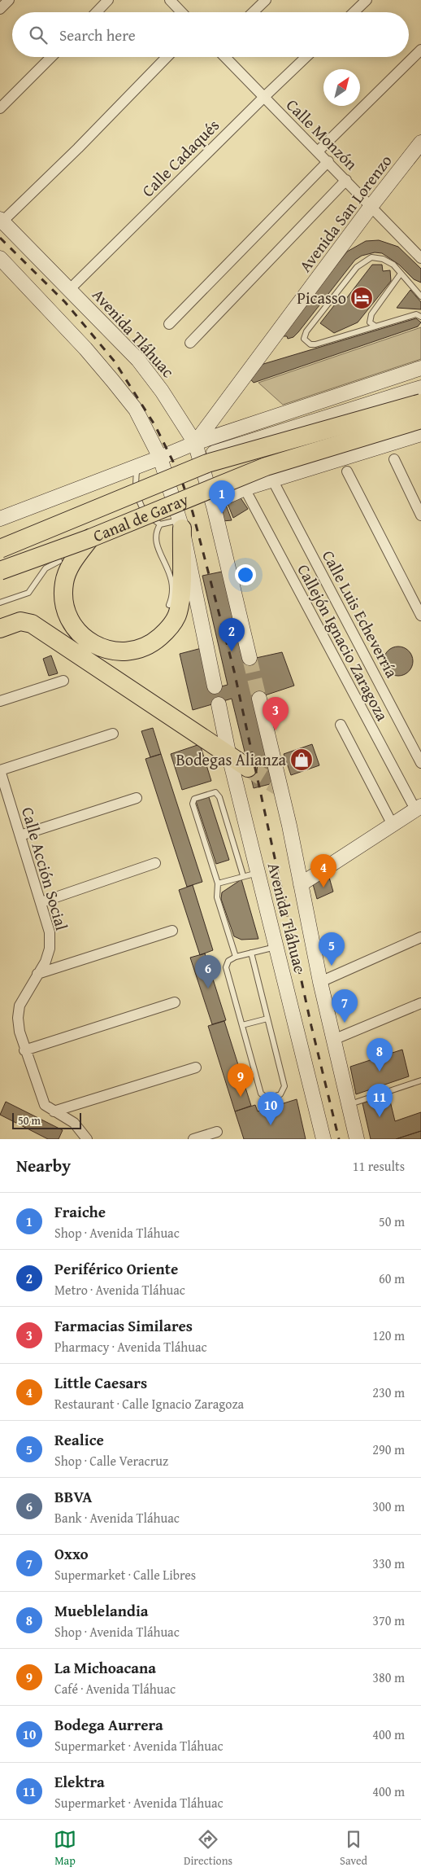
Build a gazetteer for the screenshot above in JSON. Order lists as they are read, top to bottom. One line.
{"streets":{"highway":["Canal de Garay"],"main road":["Avenida San Lorenzo","Avenida Tláhuac"],"street":["Calle Monzón","Calle Cadaqués","Calle Luis Echeverría","Callejón Ignacio Zaragoza","Calle Acción Social"]},"crossings":[["Calle Monzón","Calle Cadaqués"],["Calle Monzón","Avenida San Lorenzo"],["Calle Cadaqués","Avenida Tláhuac"],["Avenida San Lorenzo","Avenida Tláhuac"]],"places":{"hotel":["Picasso"],"shop":["Bodegas Alianza"]},"scale_bar":"50 m","north":"top right","page":{"search":"Search here","pins":["1","2","3","4","5","6","7","8","9","11","10"],"scale":"50 m","heading":["Nearby","11 results"],"list":[{"mark":"1","name":"Fraiche","note":"Shop · Avenida Tláhuac","value":"50 m"},{"mark":"2","name":"Periférico Oriente","note":"Metro · Avenida Tláhuac","value":"60 m"},{"mark":"3","name":"Farmacias Similares","note":"Pharmacy · Avenida Tláhuac","value":"120 m"},{"mark":"4","name":"Little Caesars","note":"Restaurant · Calle Ignacio Zaragoza","value":"230 m"},{"mark":"5","name":"Realice","note":"Shop · Calle Veracruz","value":"290 m"},{"mark":"6","name":"BBVA","note":"Bank · Avenida Tláhuac","value":"300 m"},{"mark":"7","name":"Oxxo","note":"Supermarket · Calle Libres","value":"330 m"},{"mark":"8","name":"Mueblelandia","note":"Shop · Avenida Tláhuac","value":"370 m"},{"mark":"9","name":"La Michoacana","note":"Café · Avenida Tláhuac","value":"380 m"},{"mark":"10","name":"Bodega Aurrera","note":"Supermarket · Avenida Tláhuac","value":"400 m"},{"mark":"11","name":"Elektra","note":"Supermarket · Avenida Tláhuac","value":"400 m"}],"nav":["Map","Directions","Saved"]}}
